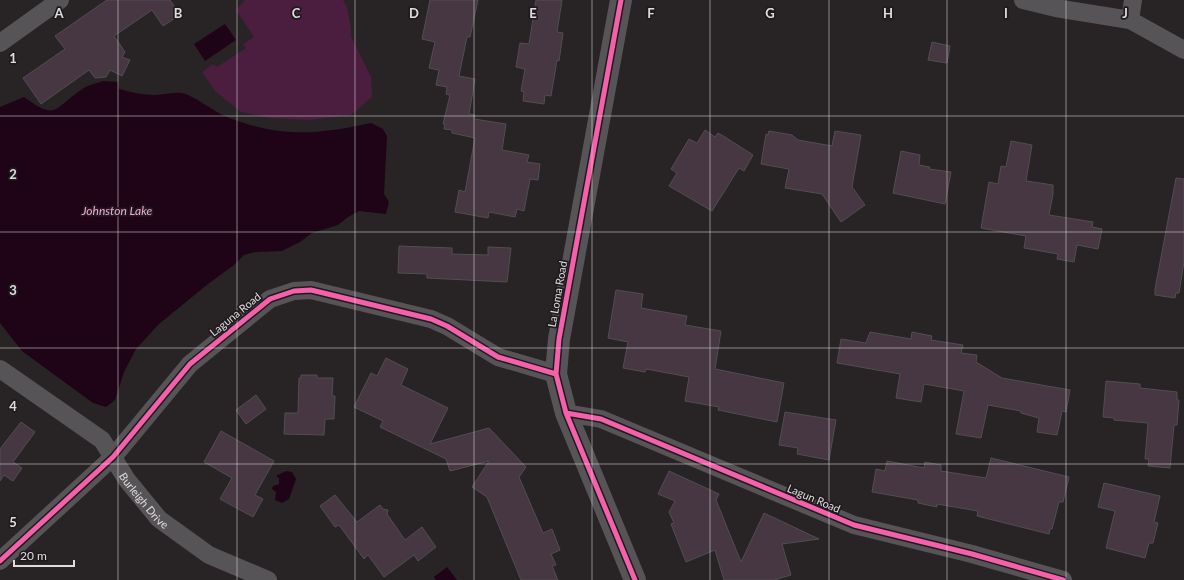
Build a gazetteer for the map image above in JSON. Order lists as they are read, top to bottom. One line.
{"streets":{"street":["La Loma Road","Laguna Road","Burleigh Drive","Lagun Road"]},"crossings":[["La Loma Road","Laguna Road"],["La Loma Road","Lagun Road"],["Laguna Road","Burleigh Drive"]],"water":["Johnston Lake"],"scale_bar":"20 m","grid":{"columns":["A","B","C","D","E","F","G","H","I","J"],"rows":["1","2","3","4","5"]}}
